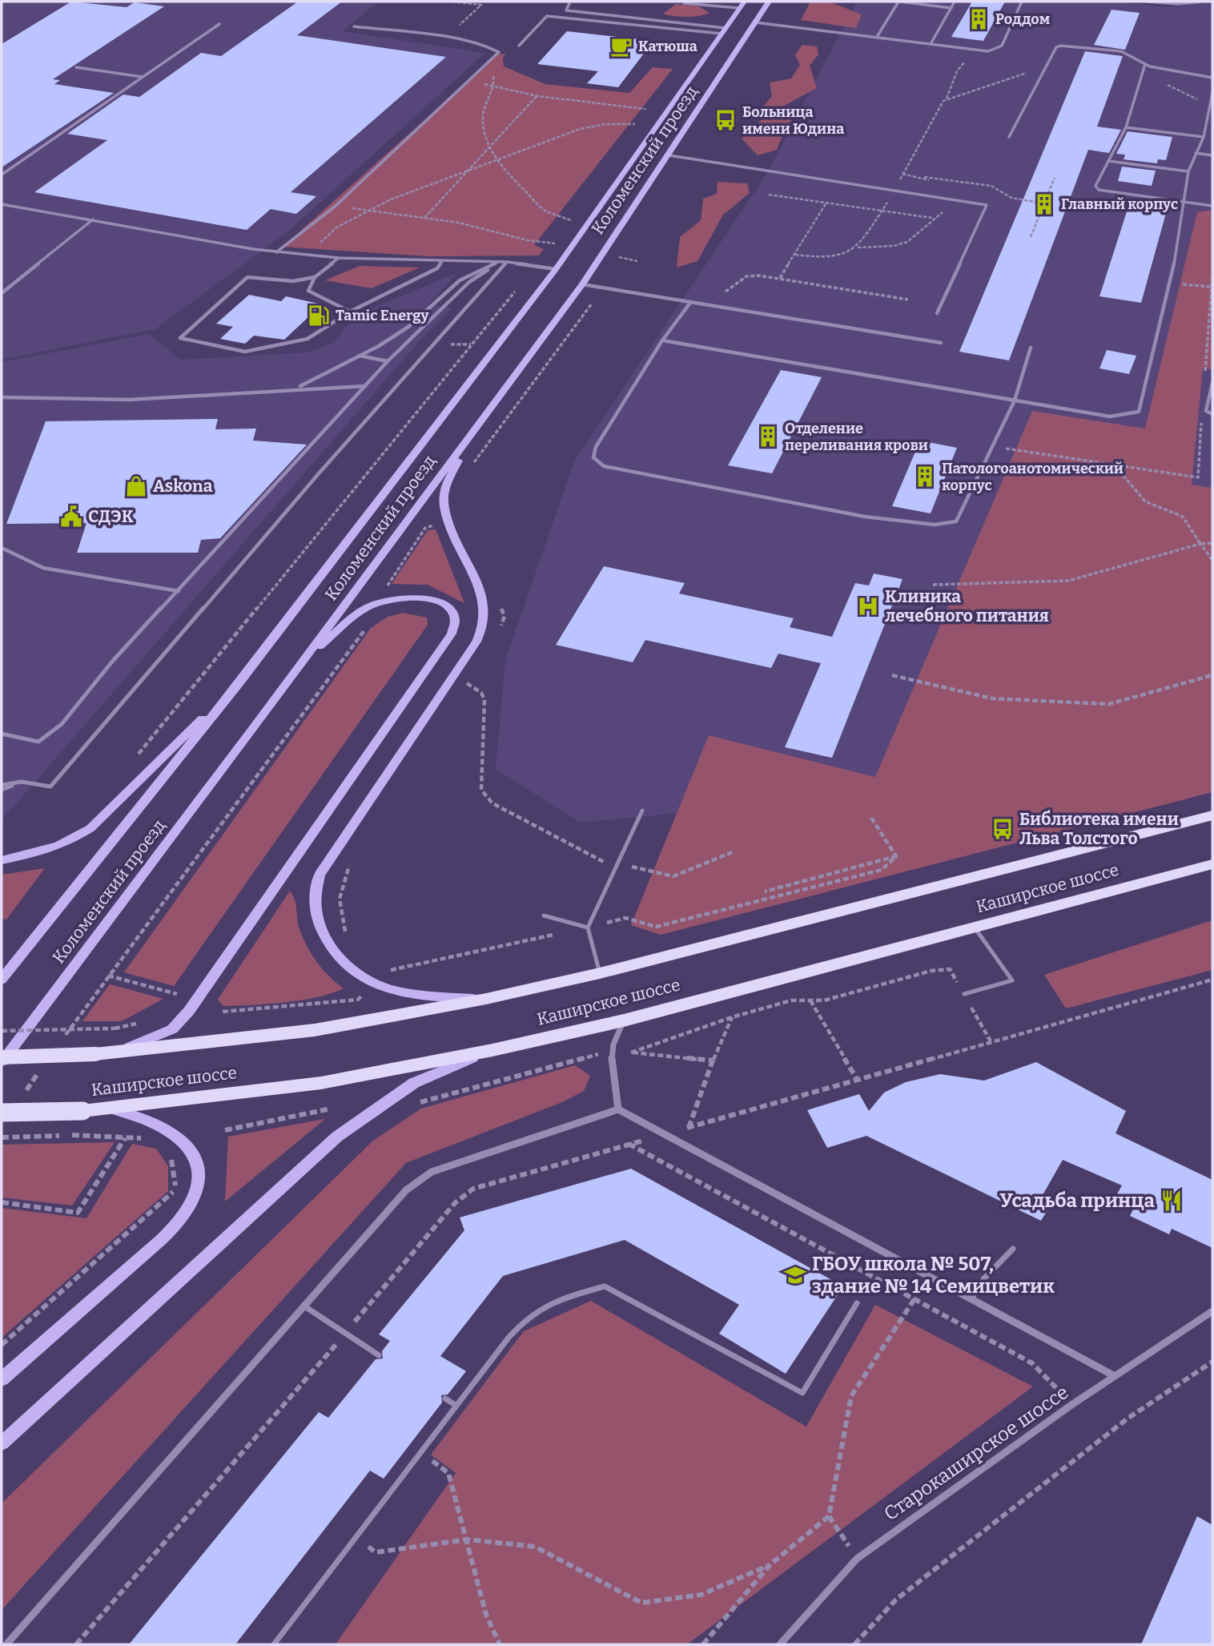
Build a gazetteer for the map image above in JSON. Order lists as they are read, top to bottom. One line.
{"streets":{"main road":["Коломенский проезд","Каширское шоссе"],"street":["Старокаширское шоссе"]},"places":{"building":["Роддом","Главный корпус","Отделение переливания крови","Патологоанотомический корпус"],"cafe":["Катюша"],"bus stop":["Больница имени Юдина","Библиотека имени Льва Толстого"],"fuel station":["Tamic Energy"],"shop":["Askona"],"public building":["СДЭК"],"hospital":["Клиника лечебного питания"],"restaurant":["Усадьба принца"],"school or university":["ГБОУ школа № 507, здание № 14 Семицветик"]}}
